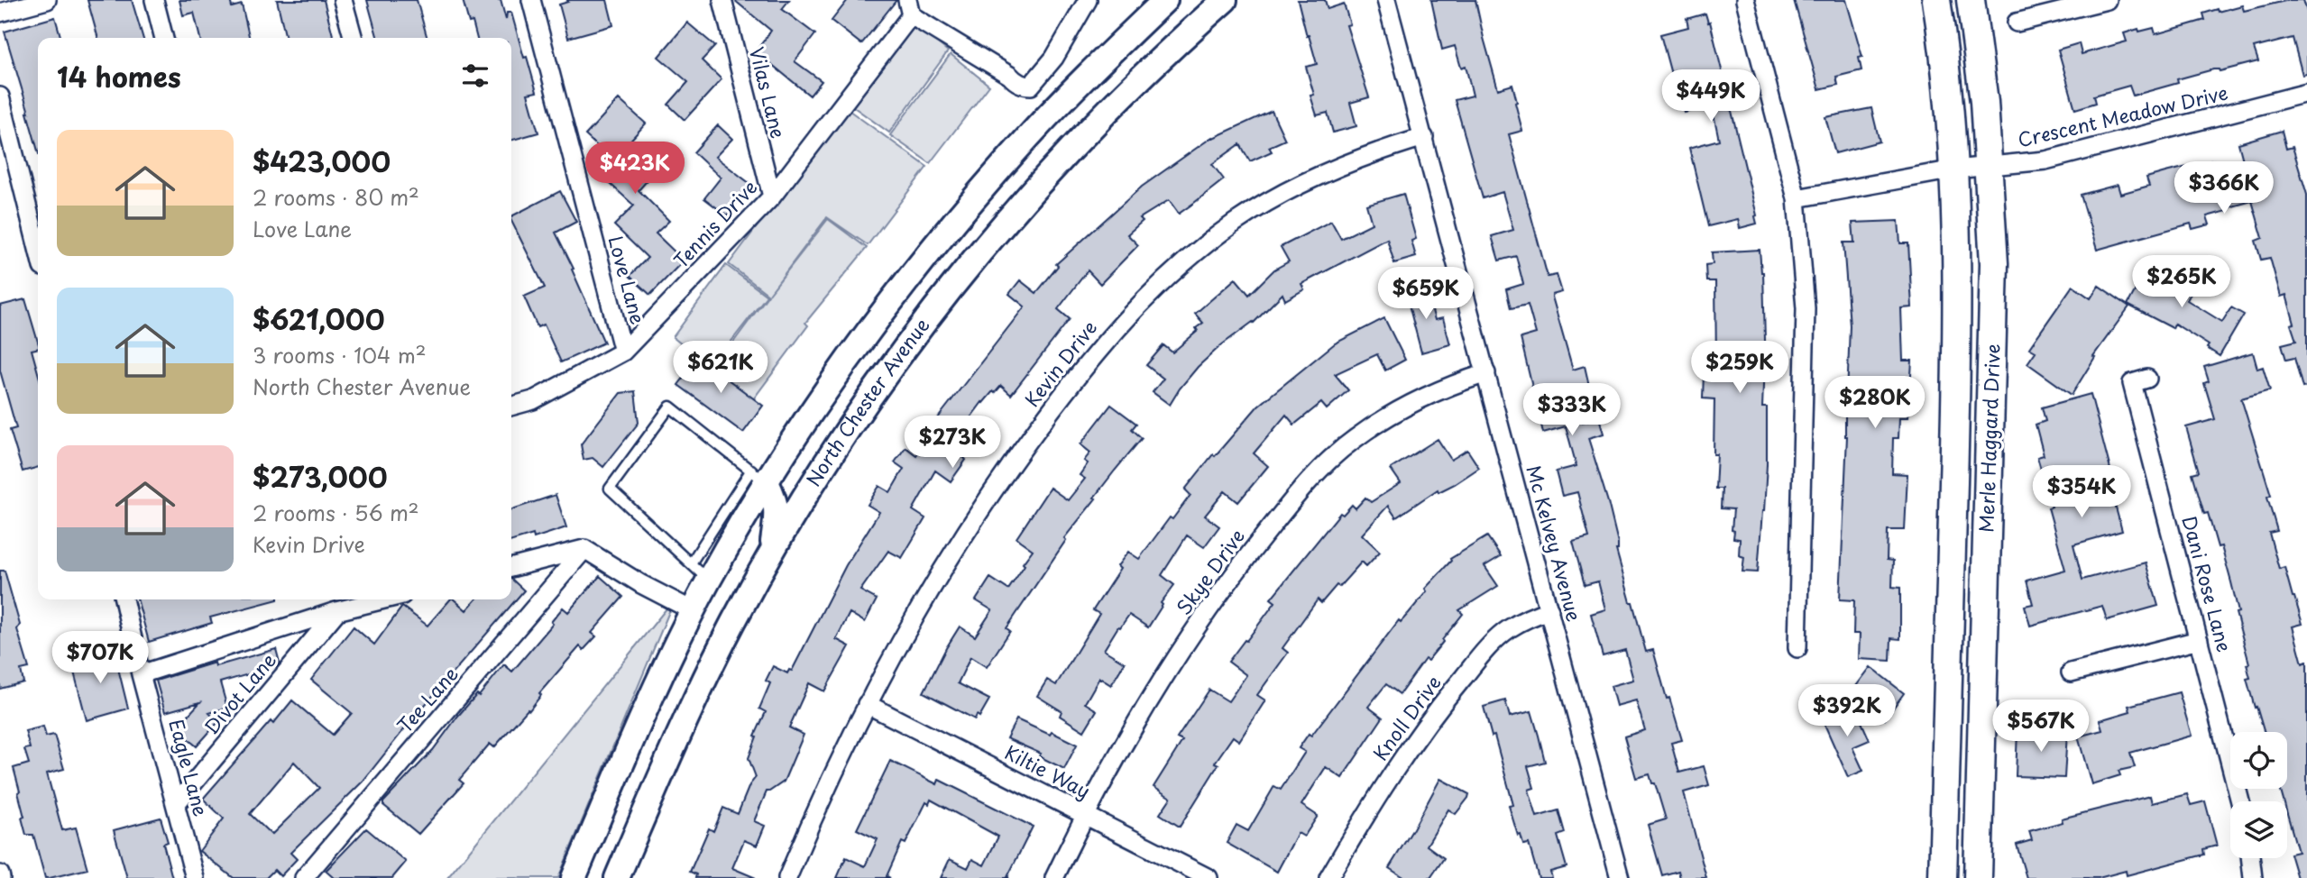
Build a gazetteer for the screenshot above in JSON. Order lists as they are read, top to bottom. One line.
{"streets":{"main road":["North Chester Avenue","Merle Haggard Drive"],"street":["Vilas Lane","Crescent Meadow Drive","Tennis Drive","Love Lane","Kevin Drive","Mc Kelvey Avenue","Skye Drive","Dani Rose Lane","Divot Lane","Tee Lane","Knoll Drive","Eagle Lane","Kiltie Way"]},"crossings":[["Vilas Lane","Tennis Drive"],["Crescent Meadow Drive","Merle Haggard Drive"],["Tennis Drive","Love Lane"],["Kevin Drive","Mc Kelvey Avenue"],["Kevin Drive","Kiltie Way"],["Mc Kelvey Avenue","Skye Drive"],["Mc Kelvey Avenue","Knoll Drive"],["Skye Drive","Kiltie Way"],["Divot Lane","Eagle Lane"]],"page":{"heading":"14 homes","price":["$449K","$423K","$366K","$265K","$659K","$621K","$259K","$280K","$333K","$273K","$354K","$707K","$392K","$567K"],"list":[{"name":"$423,000","note":"2 rooms · 80 m² · Love Lane"},{"name":"$621,000","note":"3 rooms · 104 m² · North Chester Avenue"},{"name":"$273,000","note":"2 rooms · 56 m² · Kevin Drive"}]}}
